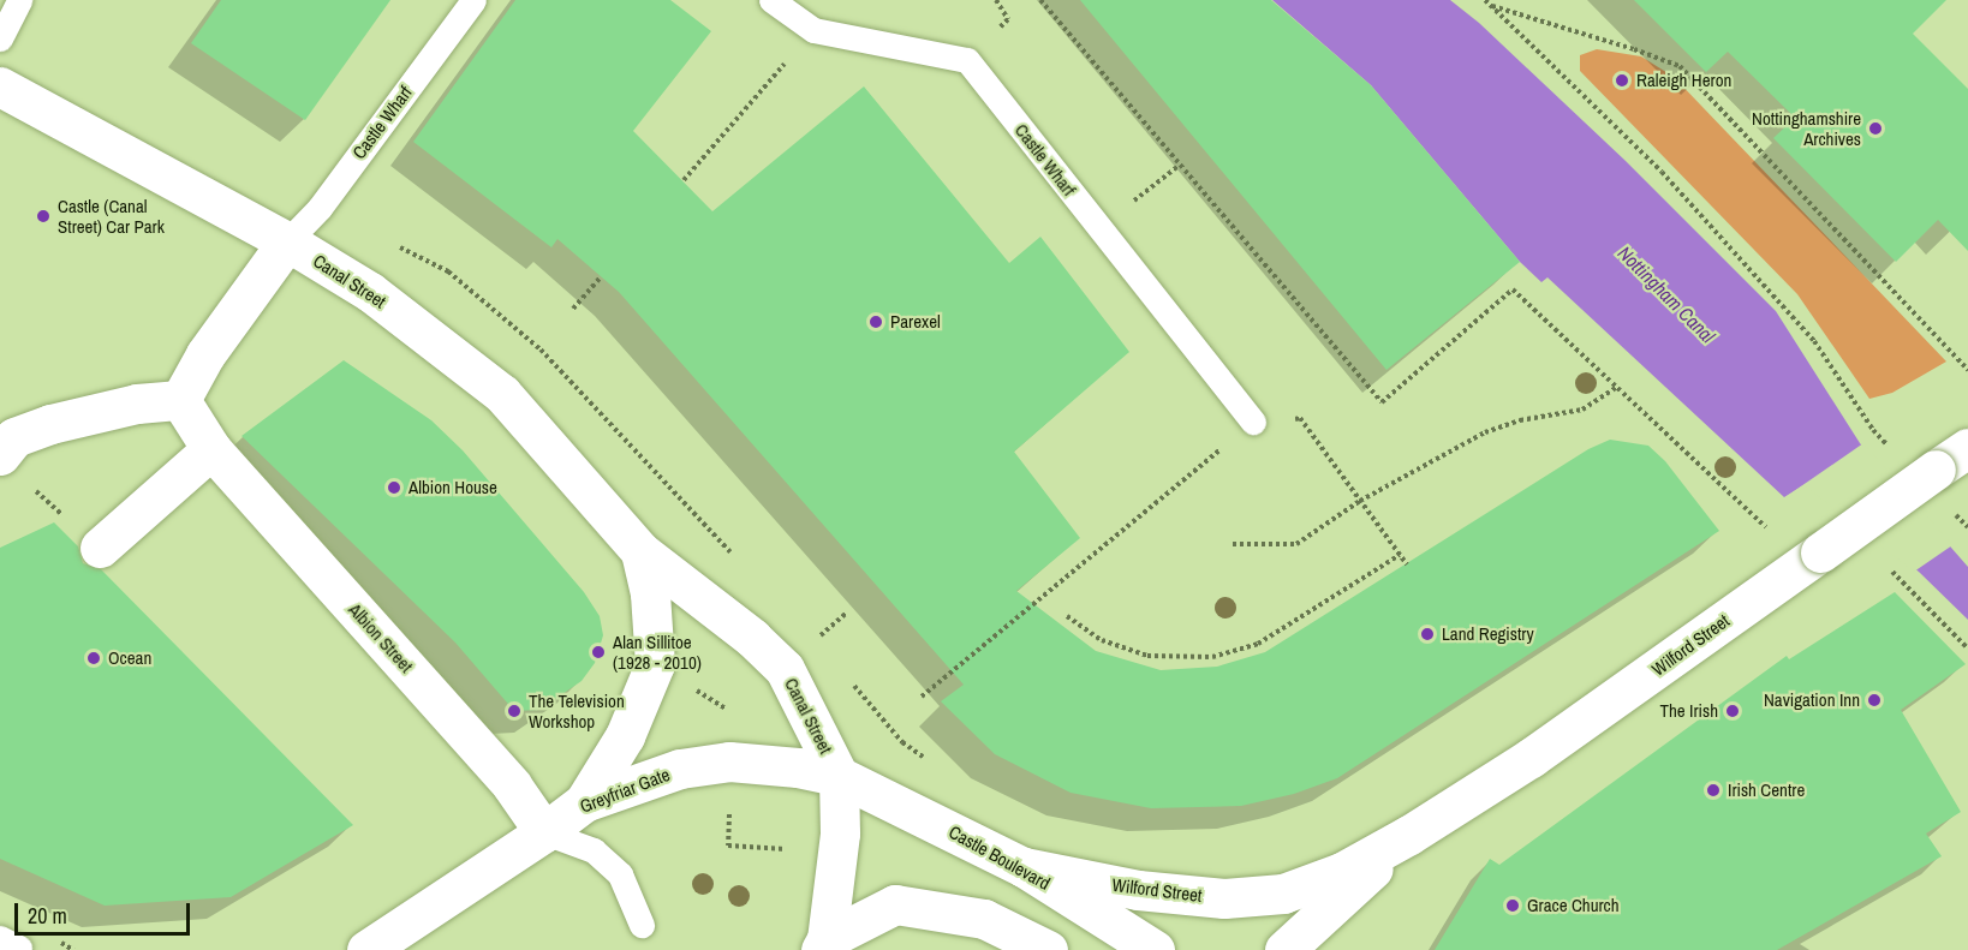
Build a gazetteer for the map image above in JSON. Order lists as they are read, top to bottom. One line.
{"streets":{"street":["Canal Street","Albion Street","Wilford Street","Greyfriar Gate","Castle Boulevard"],"lane":["Castle Wharf"]},"crossings":[["Castle Wharf","Canal Street"],["Canal Street","Greyfriar Gate"],["Canal Street","Castle Boulevard"],["Albion Street","Greyfriar Gate"],["Wilford Street","Castle Boulevard"],["Greyfriar Gate","Castle Boulevard"]],"water":["Nottingham Canal"],"places":["Raleigh Heron","Nottinghamshire Archives","Castle (Canal Street) Car Park","Parexel","Albion House","Land Registry","Alan Sillitoe (1928 - 2010)","Ocean","Navigation Inn","The Television Workshop","The Irish","Irish Centre","Grace Church"],"scale_bar":"20 m"}
